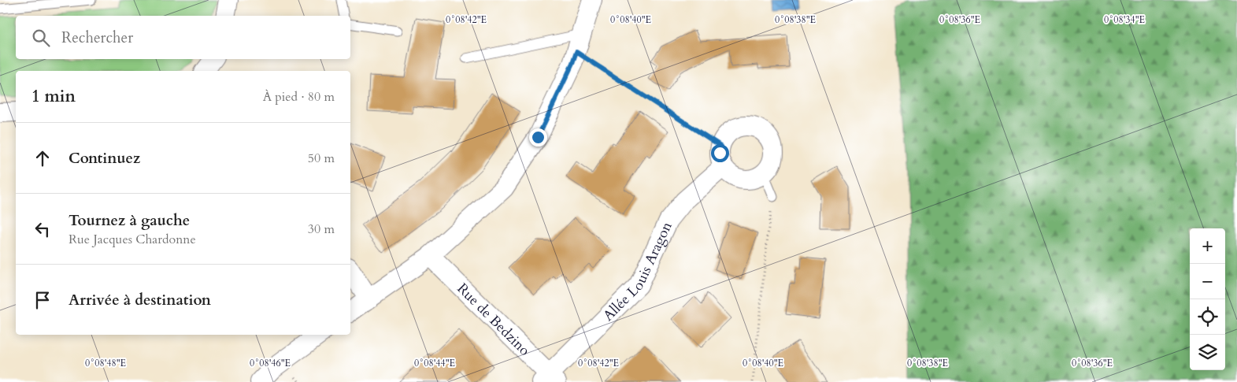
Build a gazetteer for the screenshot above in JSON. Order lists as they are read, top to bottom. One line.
{"streets":{"street":["Allée Louis Aragon","Rue de Bedzino"]},"crossings":[["Allée Louis Aragon","Rue de Bedzino"]],"page":{"search":"Rechercher","heading":["1 min","À pied · 80 m"],"list":[["Continuez","50 m"],["Tournez à gauche","Rue Jacques Chardonne","30 m"],"Arrivée à destination"],"map_buttons":["+","−"]},"coordinates":["0°08'40\"E","0°08'38\"E","0°08'36\"E","0°08'34\"E","0°08'42\"E","0°08'48\"E","0°08'46\"E","0°08'44\"E"]}
